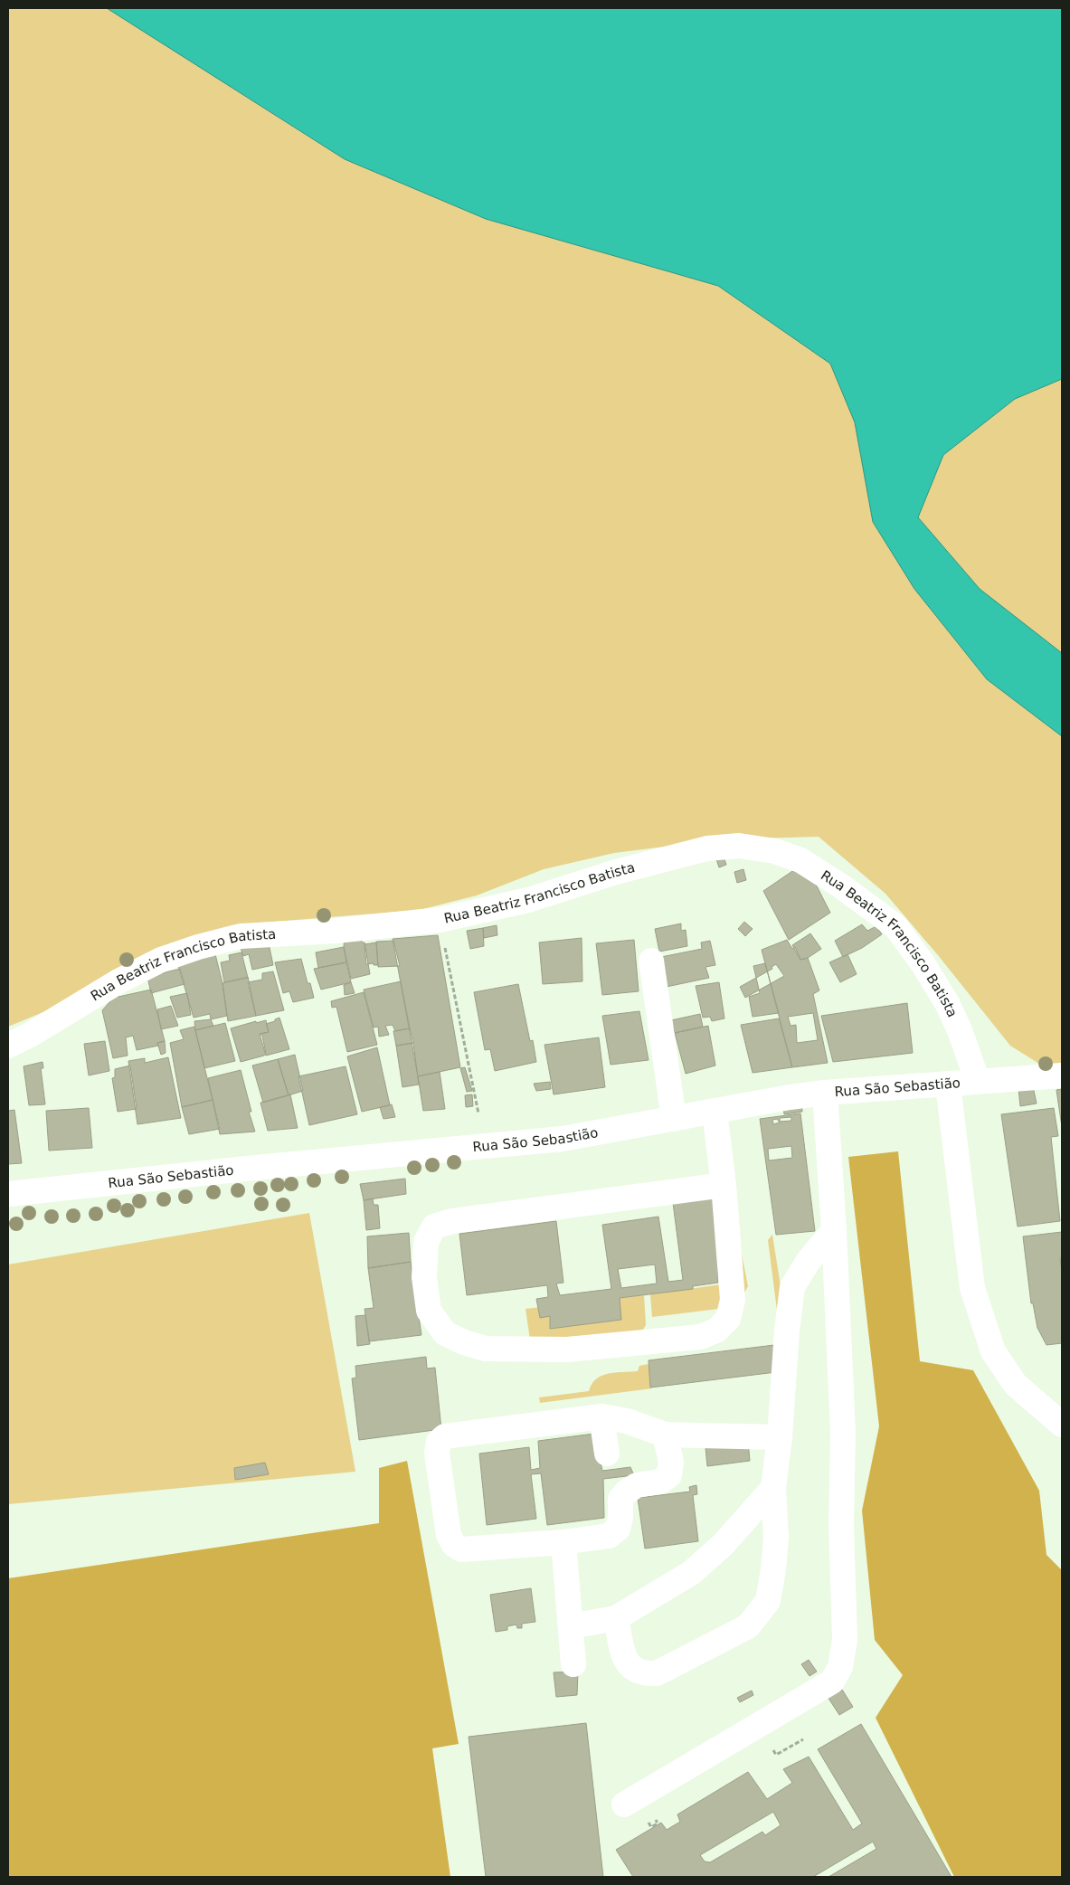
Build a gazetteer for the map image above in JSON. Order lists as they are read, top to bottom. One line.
{"streets":{"street":["Rua Beatriz Francisco Batista","Rua São Sebastião"]},"crossings":[["Rua Beatriz Francisco Batista","Rua São Sebastião"]]}
